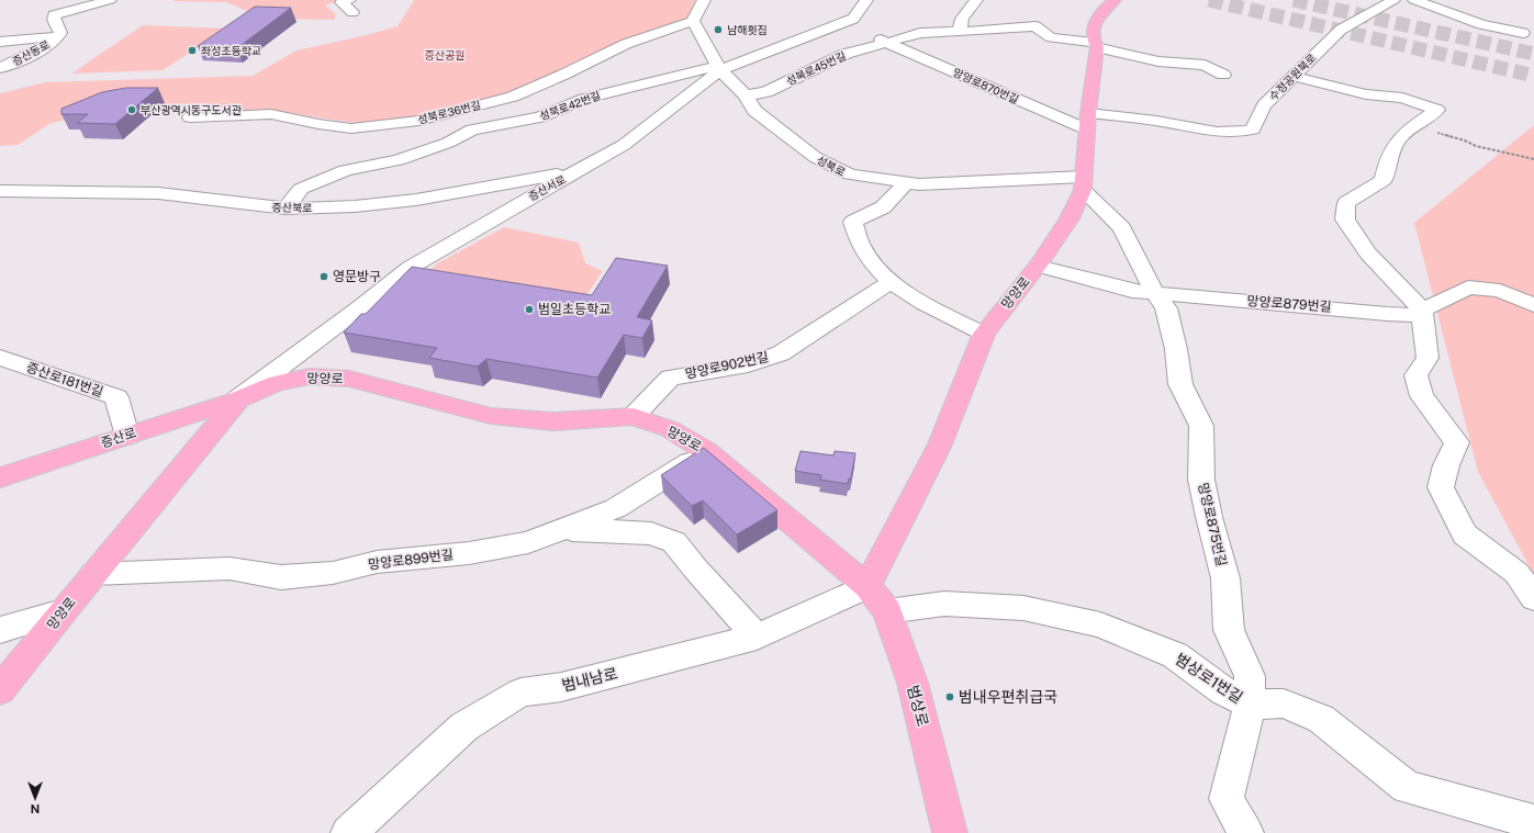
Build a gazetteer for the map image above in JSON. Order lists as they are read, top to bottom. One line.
{"streets":{"main road":["망양로","증산로","범상로"],"street":["증산동로","성북로45번길","수정공원북로","망양로870번길","성북로42번길","성북로36번길","성북로","증산서로","증산북로","망양로879번길","망양로902번길","증산로181번길","망양로875번길","망양로899번길","범상로1번길","범내남로"]},"crossings":[["성북로45번길","망양로870번길"],["성북로45번길","성북로"],["성북로45번길","망양로"],["수정공원북로","망양로870번길"],["수정공원북로","망양로"],["망양로870번길","증산서로"],["망양로870번길","망양로"],["성북로42번길","성북로"],["성북로42번길","증산서로"],["성북로42번길","증산북로"],["성북로36번길","성북로"],["성북로","증산서로"],["성북로","망양로"],["성북로","망양로875번길"],["증산서로","증산북로"],["증산서로","망양로"],["증산서로","증산로"],["망양로","망양로879번길"],["망양로","망양로902번길"],["망양로","증산로"],["망양로","망양로875번길"],["망양로","망양로899번길"],["망양로","범내남로"],["망양로","범상로"],["망양로879번길","망양로875번길"],["증산로181번길","증산로"],["망양로875번길","범상로1번길"],["범상로1번길","범상로"],["범내남로","범상로"]],"parks":["증산공원"],"places":["남해횟집","좌성초등학교","부산광역시동구도서관","영문방구","범일초등학교","범내우편취급국"],"north":"bottom"}
